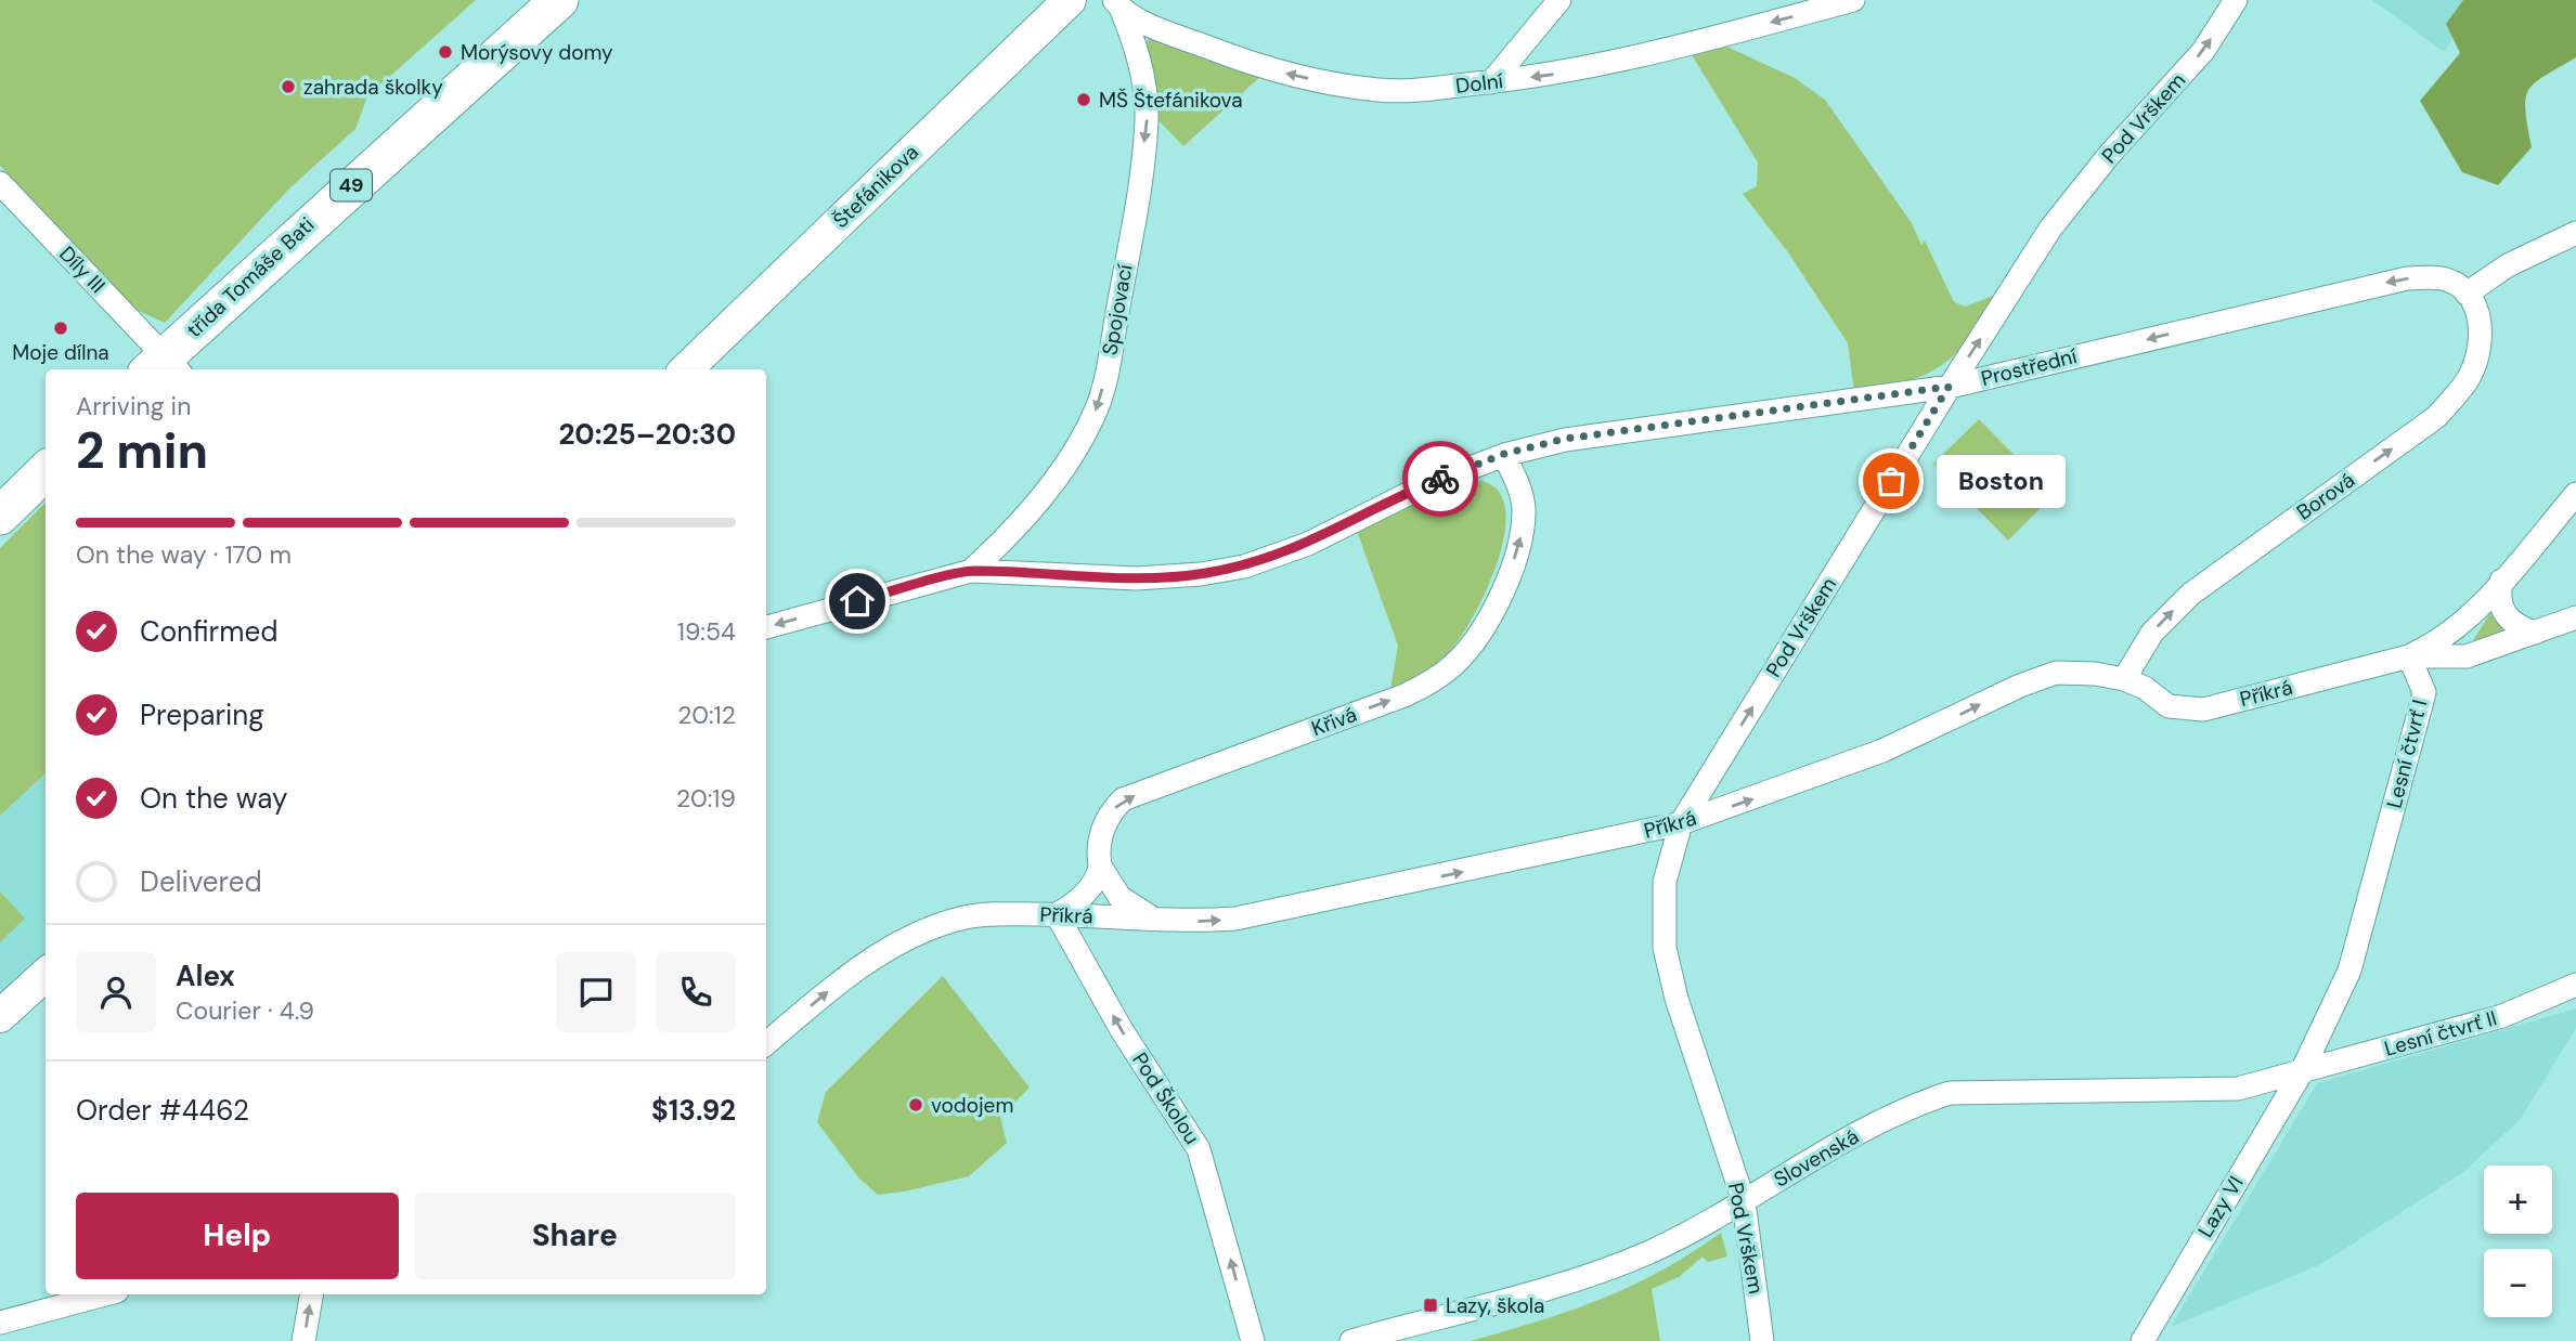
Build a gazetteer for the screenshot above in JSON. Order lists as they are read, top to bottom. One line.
{"streets":{"main road":["49","třída Tomáše Bati"],"street":["Dolní","Pod Vrškem","Štefánikova","Díly III","Spojovací","Prostřední","Borová","Příkrá","Křivá","Lesní čtvrť I","Lesní čtvrť II","Pod Školou","Slovenská","Lazy VI"]},"crossings":[["Dolní","Spojovací"],["Pod Vrškem","Prostřední"],["Pod Vrškem","Příkrá"],["Pod Vrškem","Slovenská"],["Díly III","třída Tomáše Bati"],["Spojovací","Prostřední"],["Prostřední","Borová"],["Prostřední","Křivá"],["Borová","Příkrá"],["Příkrá","Křivá"],["Příkrá","Lesní čtvrť I"],["Příkrá","Pod Školou"],["Křivá","Pod Školou"],["Lesní čtvrť I","Lesní čtvrť II"],["Lesní čtvrť I","Slovenská"],["Lesní čtvrť I","Lazy VI"],["Lesní čtvrť II","Slovenská"],["Lesní čtvrť II","Lazy VI"],["Slovenská","Lazy VI"]],"one_way":["Dolní","Pod Vrškem","Spojovací","Prostřední","Příkrá","Křivá","Pod Školou"],"places":{"other":["Morýsovy domy","zahrada školky","MŠ Štefánikova","Moje dílna","Boston","vodojem"],"transit":["Lazy, škola"]},"page":{"heading":["2 min","Arriving in","20:25–20:30"],"panel":["Alex","Courier · 4.9","Order #4462","$13.92"],"bubble":"Boston","bar":"On the way · 170 m","list":[["Confirmed","19:54"],["Preparing","20:12"],["On the way","20:19"],"Delivered"],"map_buttons":["+","−"],"buttons":["Help","Share"]}}
